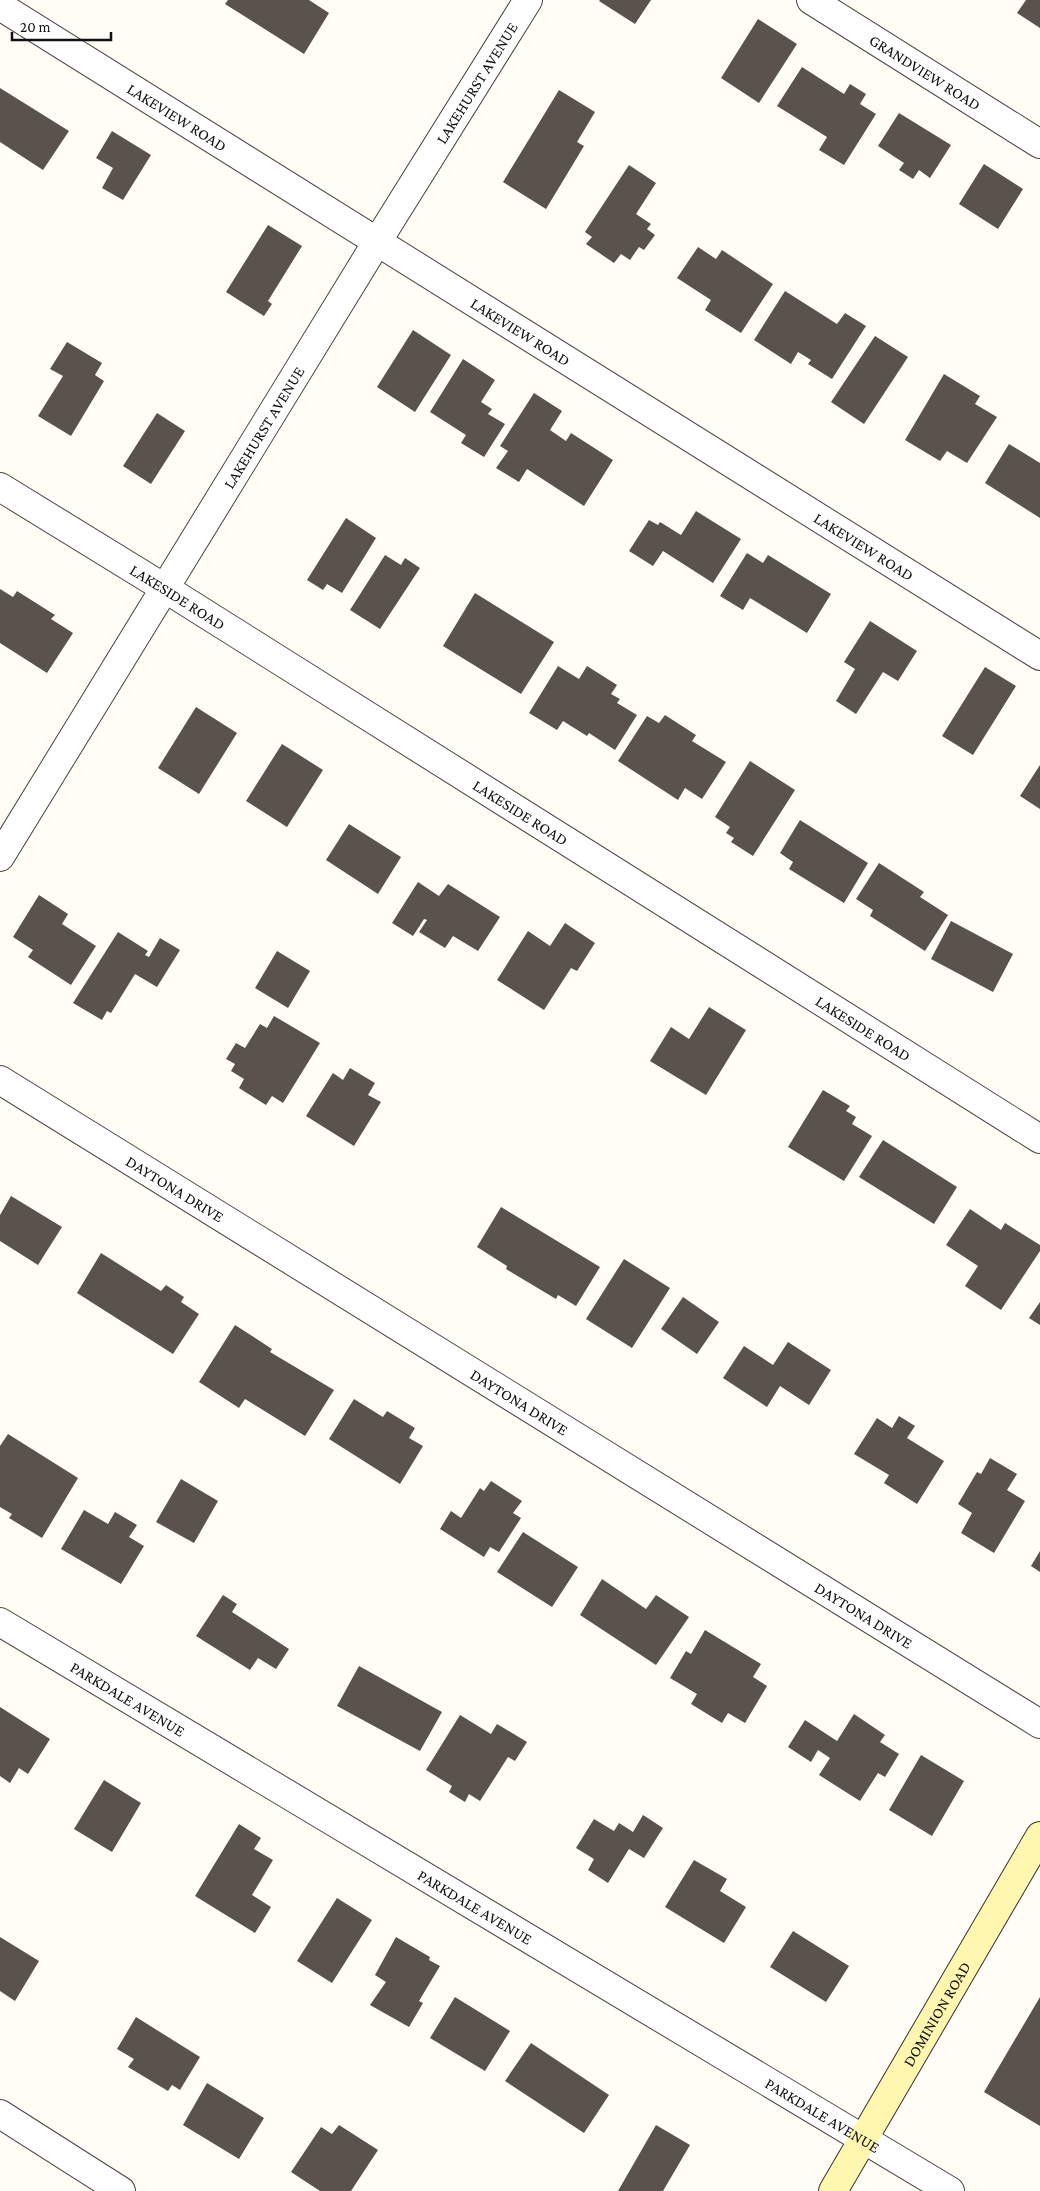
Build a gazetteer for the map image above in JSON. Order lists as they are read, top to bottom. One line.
{"streets":{"main road":["DOMINION ROAD"],"street":["GRANDVIEW ROAD","LAKEHURST AVENUE","LAKEVIEW ROAD","LAKESIDE ROAD","DAYTONA DRIVE","PARKDALE AVENUE"]},"crossings":[["LAKEHURST AVENUE","LAKEVIEW ROAD"],["LAKEHURST AVENUE","LAKESIDE ROAD"],["PARKDALE AVENUE","DOMINION ROAD"]],"scale_bar":"20 m"}
